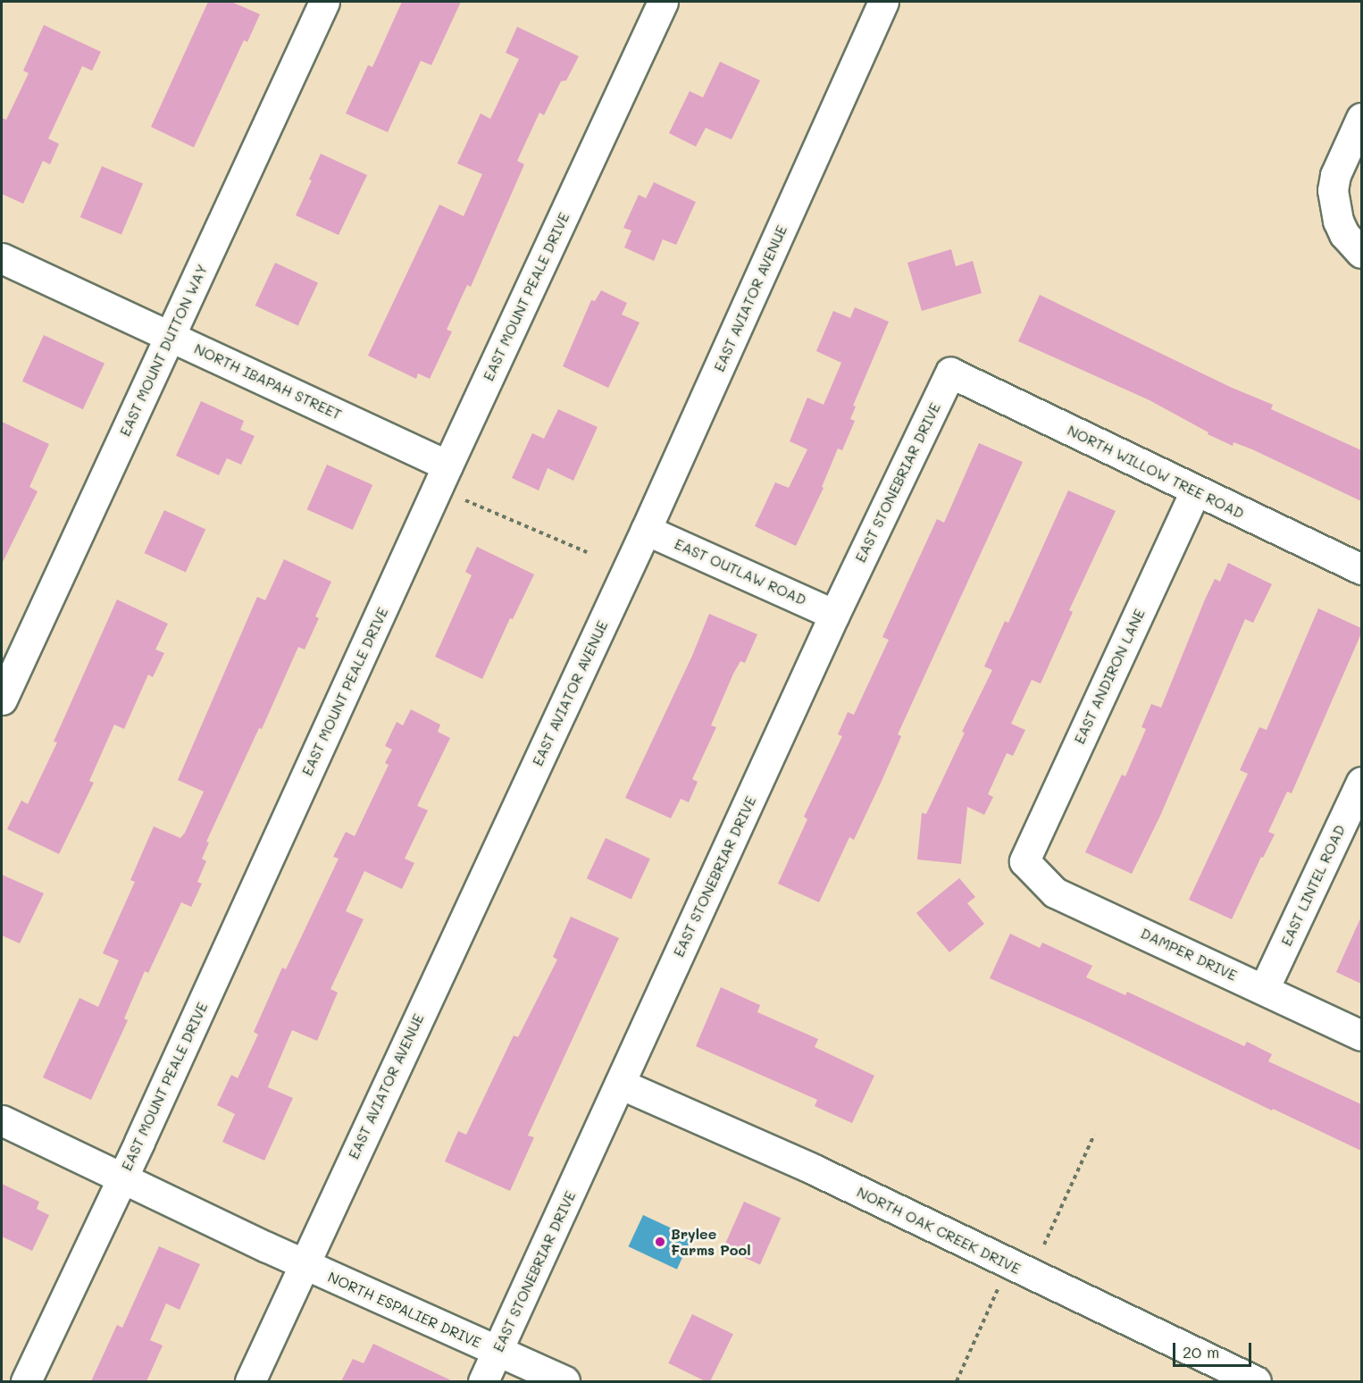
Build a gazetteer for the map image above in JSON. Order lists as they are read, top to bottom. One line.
{"streets":{"street":["EAST MOUNT PEALE DRIVE","EAST AVIATOR AVENUE","EAST MOUNT DUTTON WAY","NORTH IBAPAH STREET","NORTH WILLOW TREE ROAD","EAST STONEBRIAR DRIVE","EAST OUTLAW ROAD","EAST ANDIRON LANE","EAST LINTEL ROAD","DAMPER DRIVE","NORTH OAK CREEK DRIVE","NORTH ESPALIER DRIVE"]},"crossings":[["EAST MOUNT PEALE DRIVE","NORTH IBAPAH STREET"],["EAST MOUNT PEALE DRIVE","NORTH ESPALIER DRIVE"],["EAST AVIATOR AVENUE","EAST OUTLAW ROAD"],["EAST AVIATOR AVENUE","NORTH ESPALIER DRIVE"],["EAST MOUNT DUTTON WAY","NORTH IBAPAH STREET"],["NORTH WILLOW TREE ROAD","EAST STONEBRIAR DRIVE"],["NORTH WILLOW TREE ROAD","EAST ANDIRON LANE"],["EAST STONEBRIAR DRIVE","EAST OUTLAW ROAD"],["EAST STONEBRIAR DRIVE","NORTH OAK CREEK DRIVE"],["EAST STONEBRIAR DRIVE","NORTH ESPALIER DRIVE"],["EAST ANDIRON LANE","DAMPER DRIVE"],["EAST LINTEL ROAD","DAMPER DRIVE"]],"places":["Brylee Farms Pool"],"scale_bar":"20 m"}
